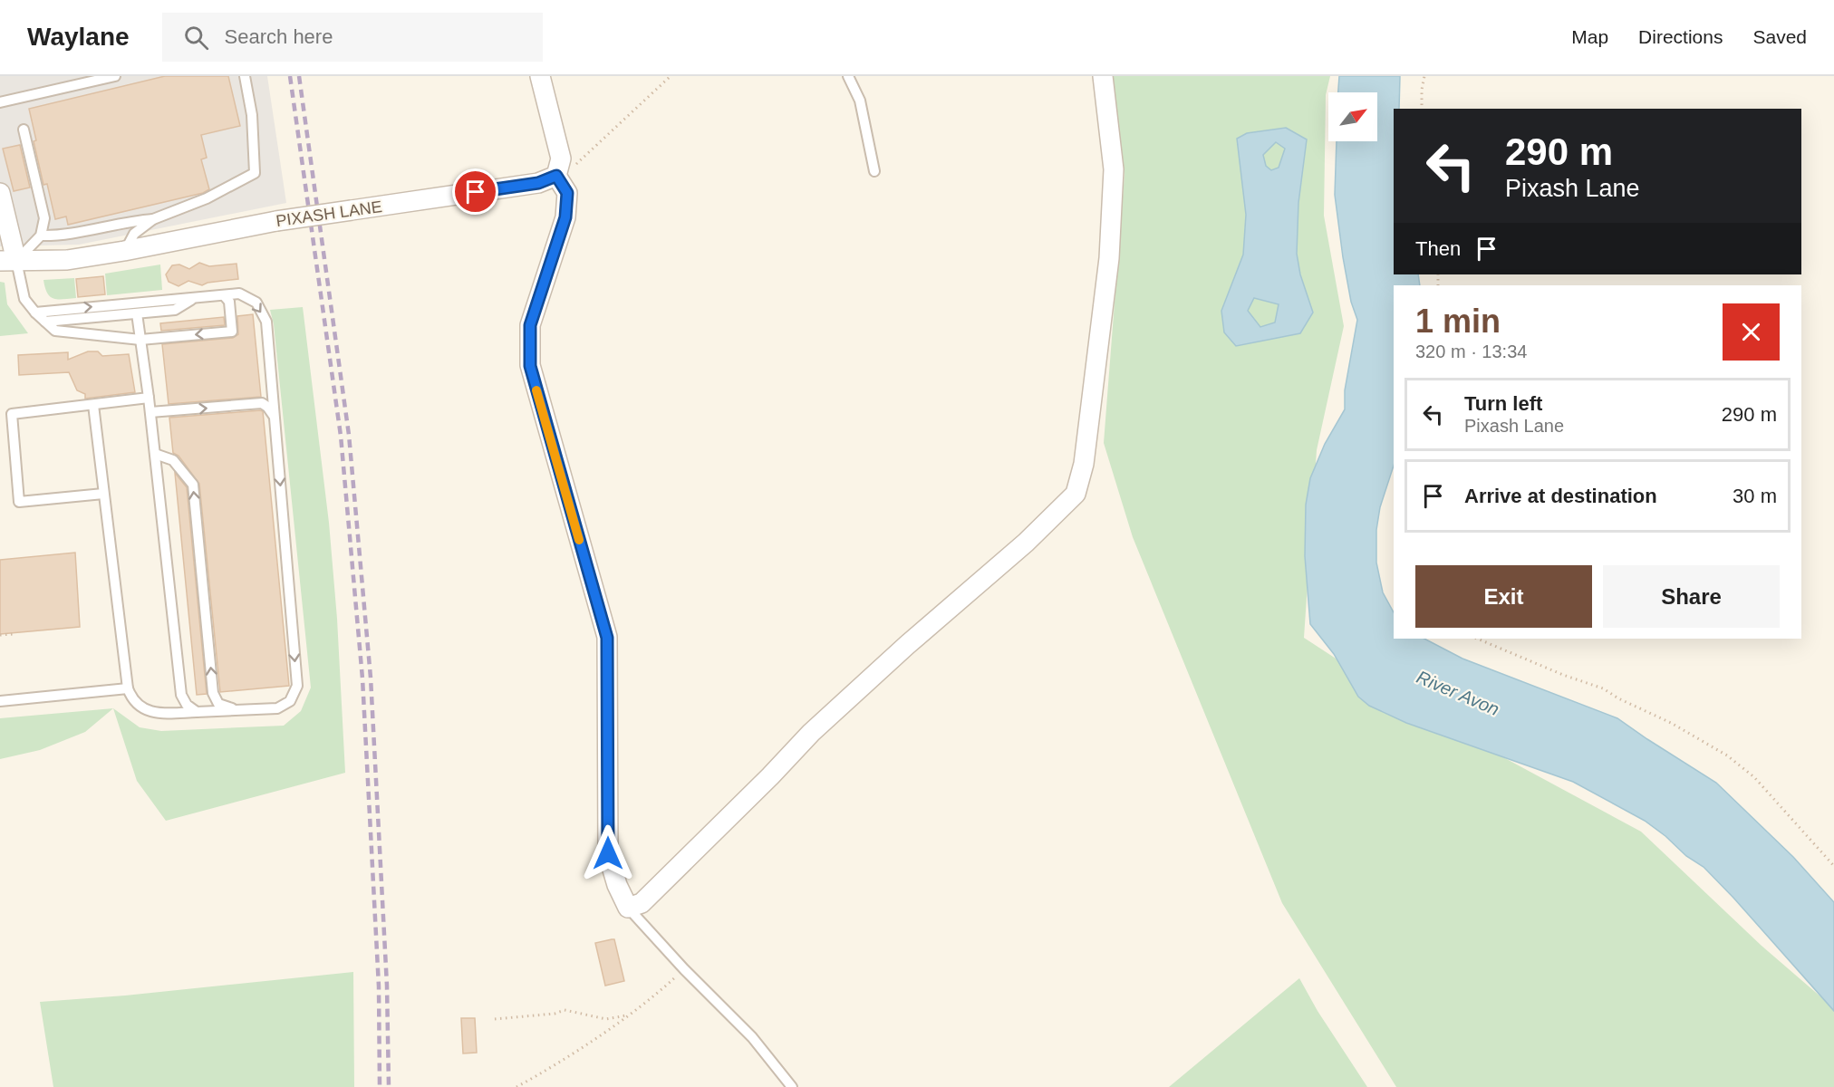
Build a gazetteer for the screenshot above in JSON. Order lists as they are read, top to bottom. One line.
{"streets":{"street":["PIXASH LANE"]},"water":["River Avon"],"north":"top right","page":{"header":"Waylane","search":"Search here","nav":["Map","Directions","Saved"],"turn":["290 m","Pixash Lane"],"then":"Then","heading":["1 min","320 m · 13:34"],"list":[{"name":"Turn left","note":"Pixash Lane","value":"290 m"},{"name":"Arrive at destination","value":"30 m"}],"buttons":["Exit","Share"]}}
